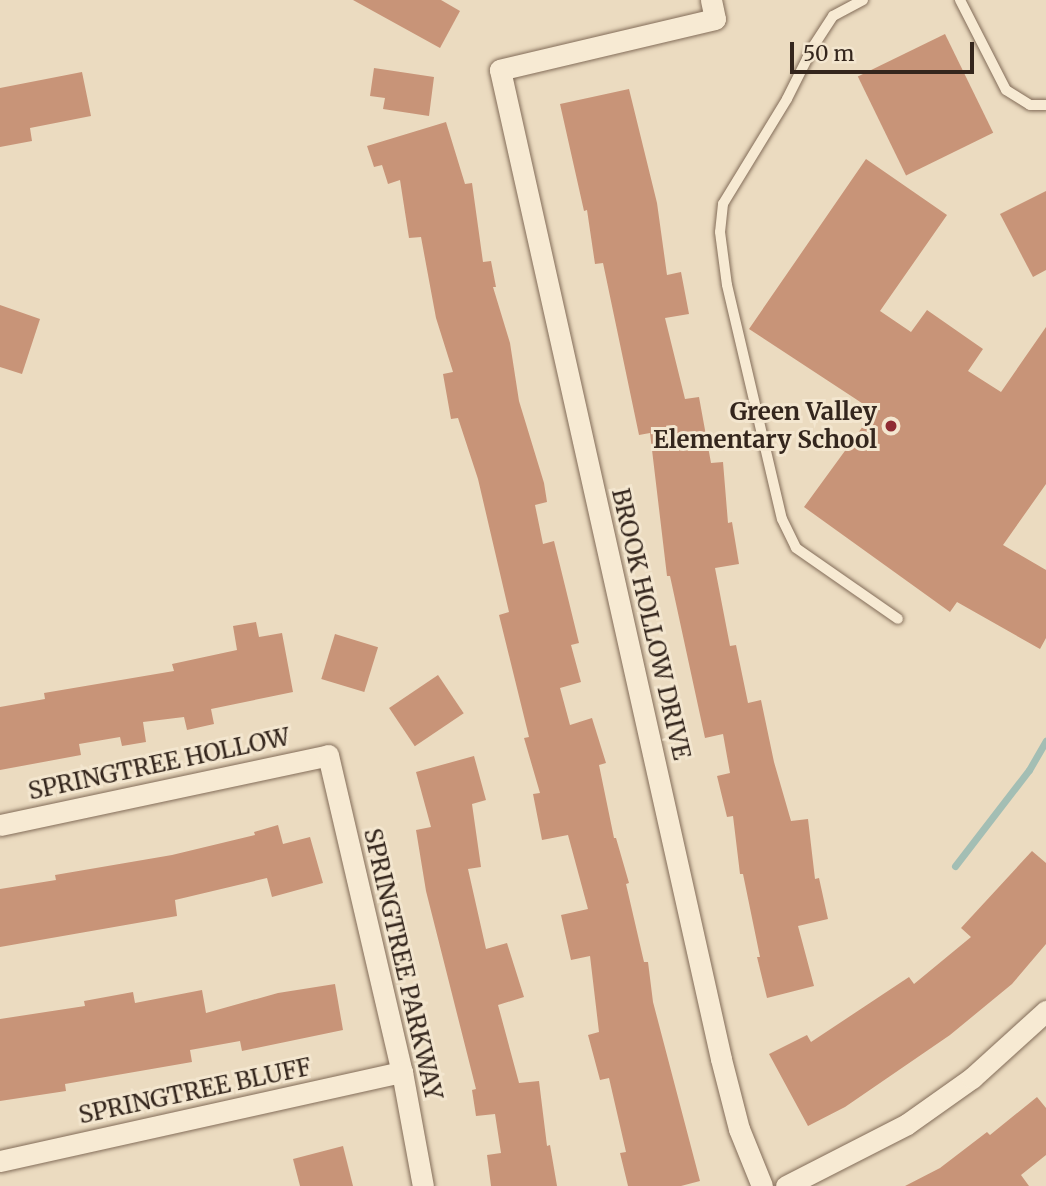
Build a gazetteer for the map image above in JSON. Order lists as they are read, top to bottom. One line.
{"streets":{"street":["BROOK HOLLOW DRIVE","SPRINGTREE HOLLOW","SPRINGTREE PARKWAY","SPRINGTREE BLUFF"]},"crossings":[["SPRINGTREE HOLLOW","SPRINGTREE PARKWAY"],["SPRINGTREE PARKWAY","SPRINGTREE BLUFF"]],"places":["Green Valley Elementary School"],"scale_bar":"50 m"}
